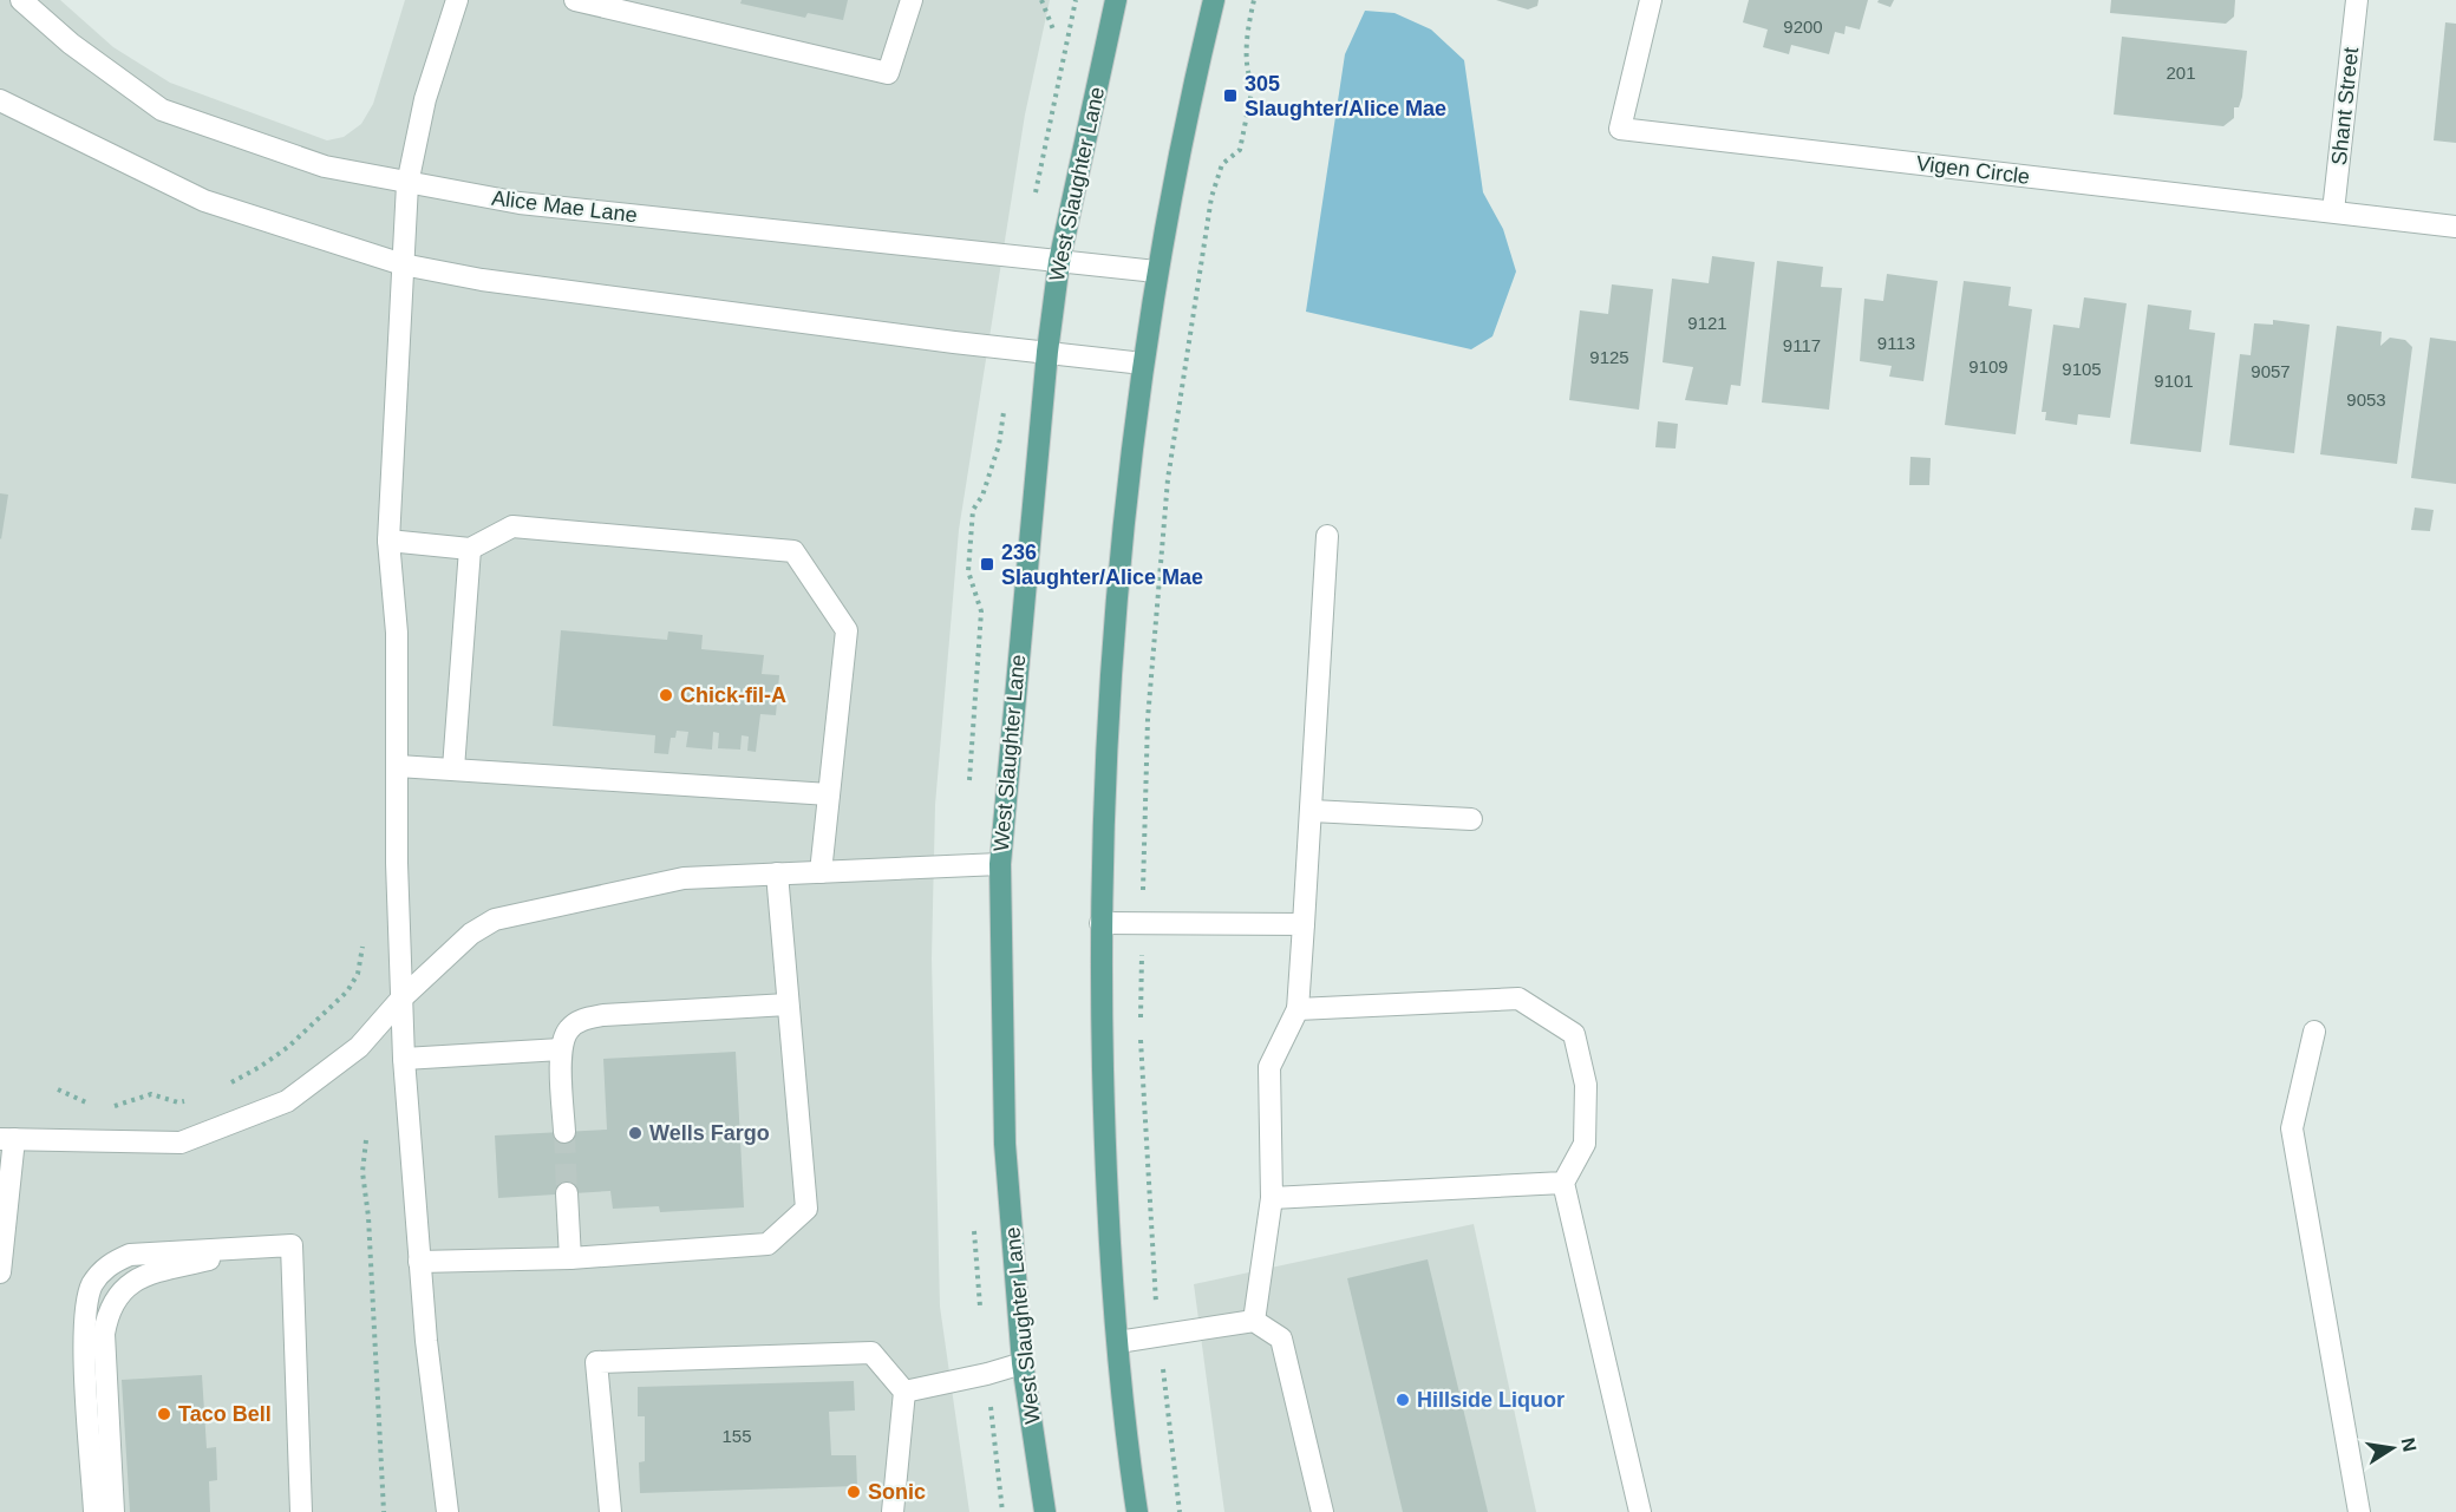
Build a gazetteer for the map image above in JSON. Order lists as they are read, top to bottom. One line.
{"streets":{"main road":["West Slaughter Lane"],"street":["Shant Street","Vigen Circle","Alice Mae Lane"]},"crossings":[["Shant Street","Vigen Circle"],["West Slaughter Lane","Alice Mae Lane"]],"places":{"transit":["305 Slaughter/Alice Mae","236 Slaughter/Alice Mae"],"other":["Chick-fil-A","Wells Fargo","Hillside Liquor","Taco Bell","Sonic"]},"house_numbers":["9200","201","9121","9113","9117","9125","9109","9105","9057","9101","9053","155"],"north":"right"}
